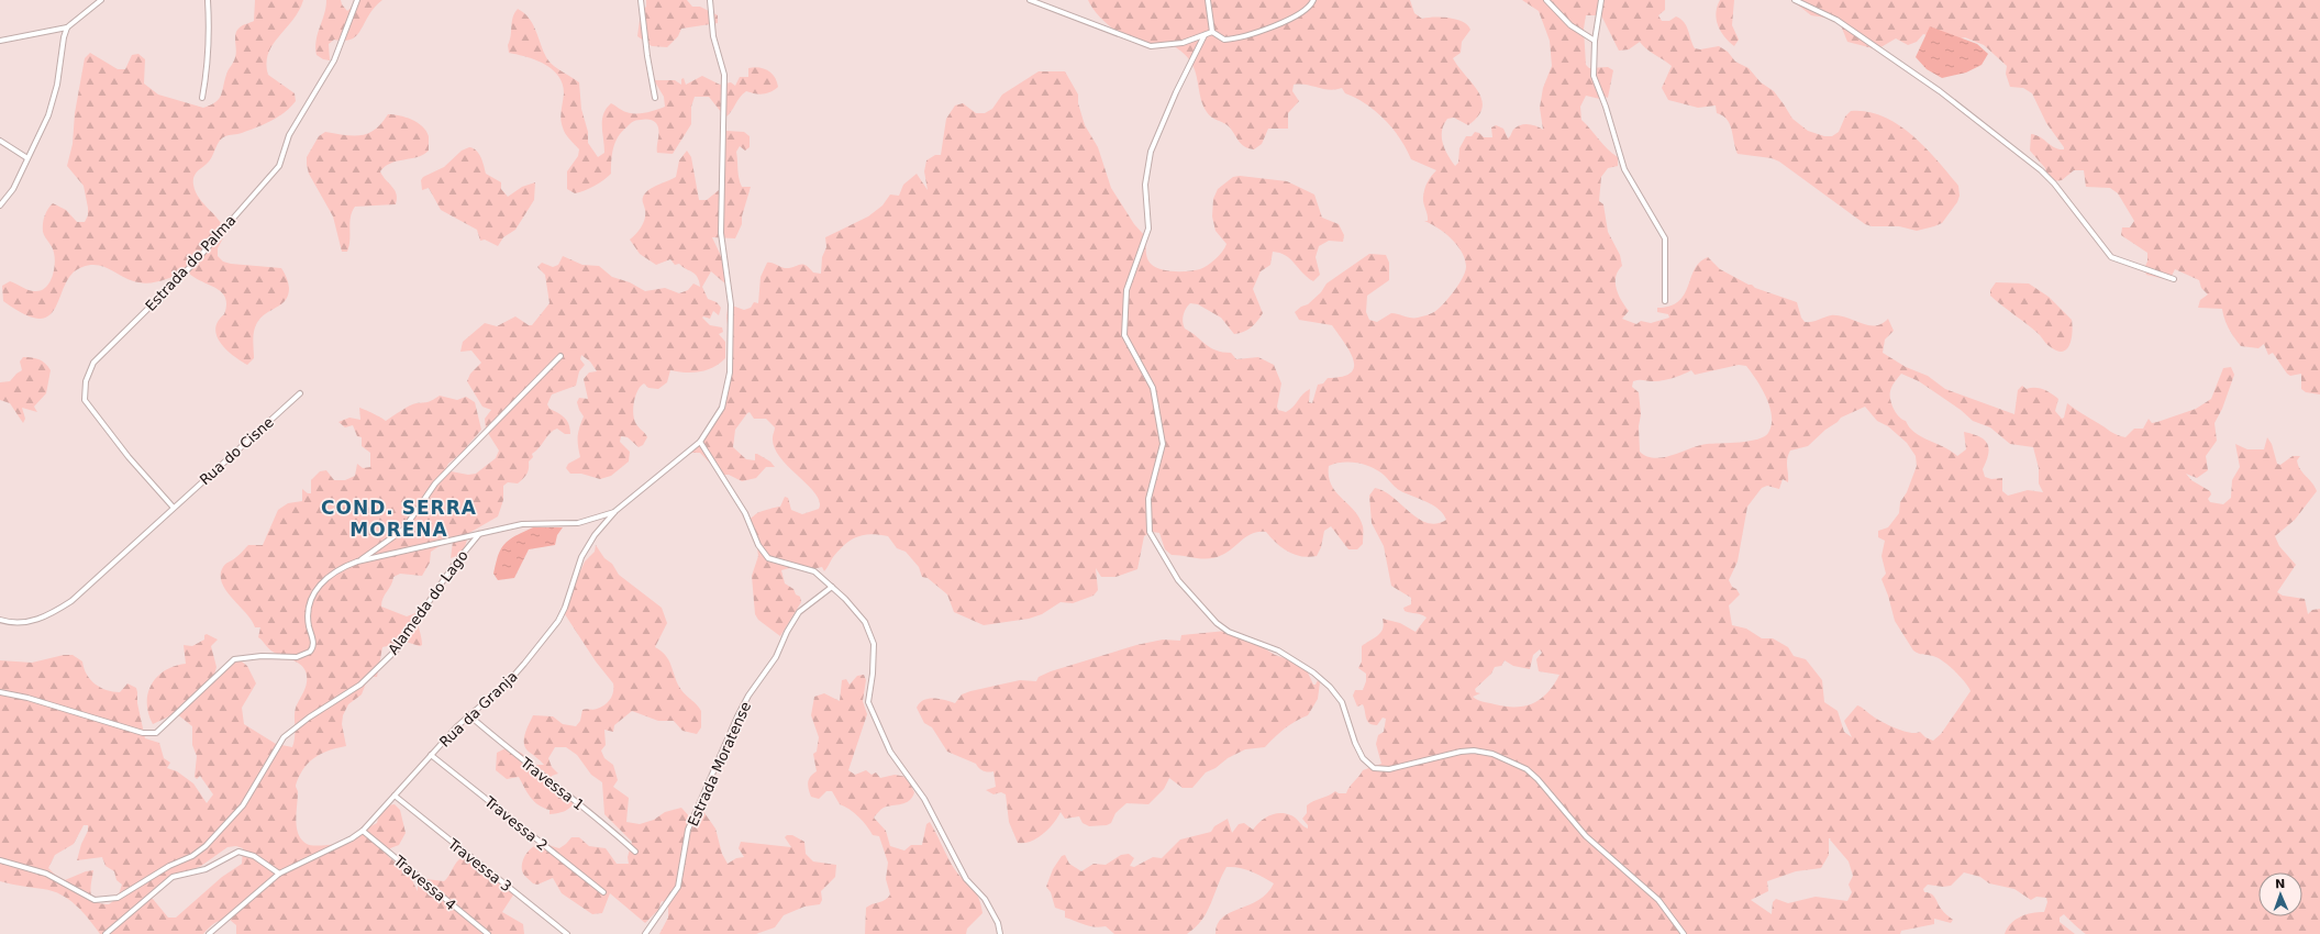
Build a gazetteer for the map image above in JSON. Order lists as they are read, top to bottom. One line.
{"streets":{"street":["Estrada do Palma","Rua do Cisne","Alameda do Lago","Rua da Granja","Estrada Moratense","Travessa 1","Travessa 2","Travessa 3","Travessa 4"]},"crossings":[["Estrada do Palma","Rua do Cisne"],["Rua da Granja","Travessa 1"],["Rua da Granja","Travessa 2"],["Rua da Granja","Travessa 3"],["Rua da Granja","Travessa 4"]],"districts":["COND. SERRA MORENA"],"north":"top"}
